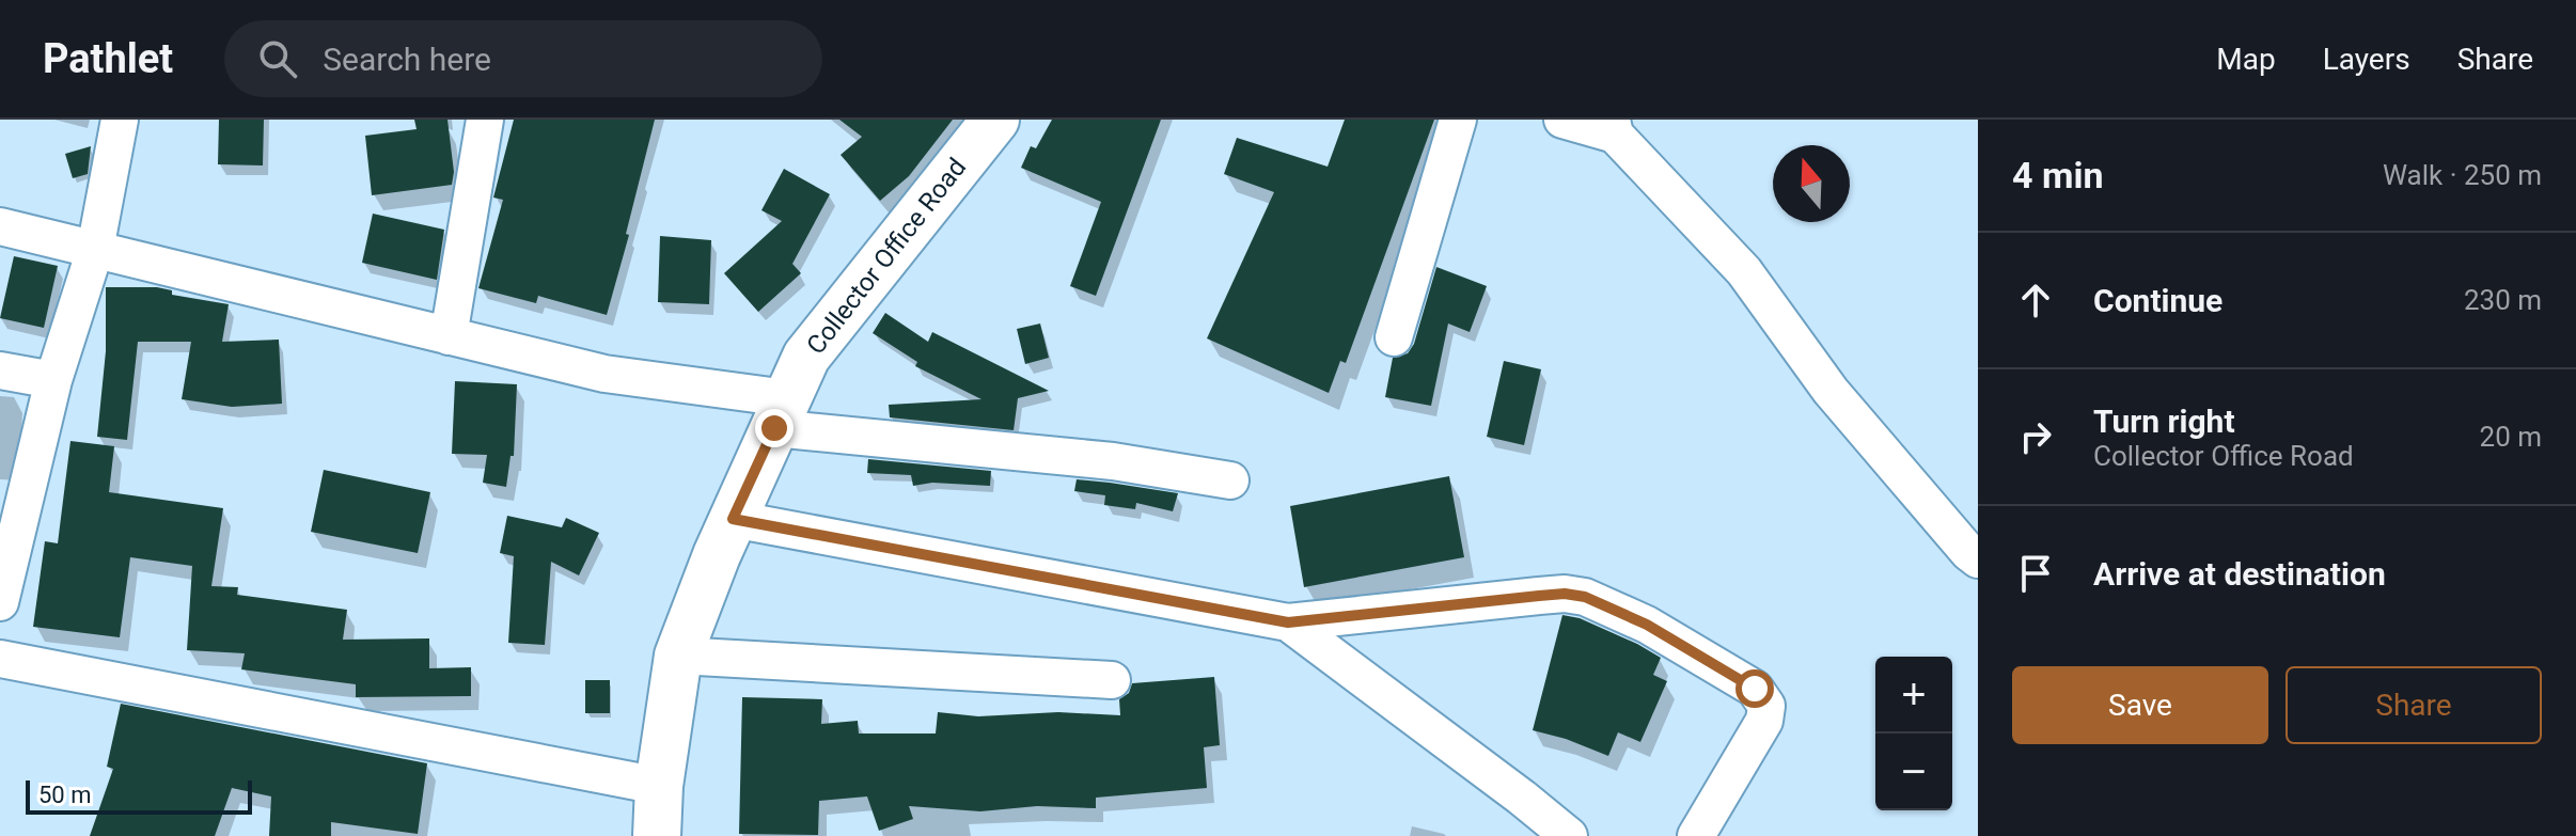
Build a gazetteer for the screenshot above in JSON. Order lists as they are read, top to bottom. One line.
{"streets":{"main road":["Collector Office Road"]},"scale_bar":"50 m","north":"top","page":{"header":"Pathlet","search":"Search here","nav":["Map","Layers","Share"],"heading":["4 min","Walk · 250 m"],"list":[["Continue","230 m"],["Turn right","Collector Office Road","20 m"],"Arrive at destination"],"buttons":["Save","Share"],"map_buttons":["+","−"],"scale":"50 m"}}
